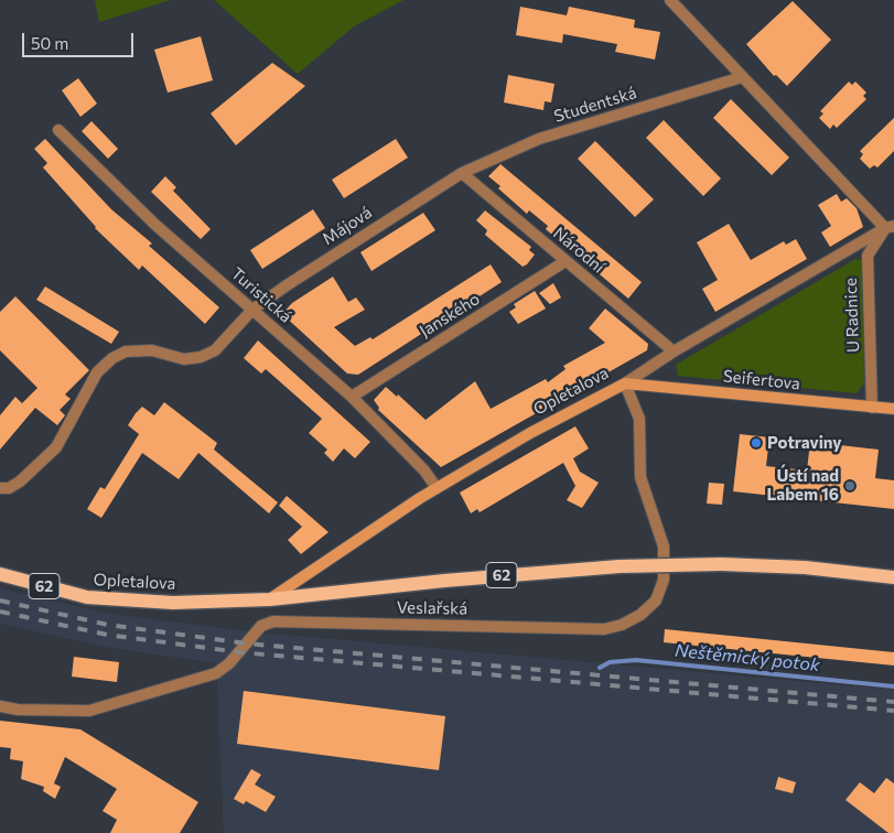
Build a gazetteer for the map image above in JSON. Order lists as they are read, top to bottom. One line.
{"streets":{"main road":["Opletalova","62"],"street":["Studentská","Májová","Národní","Turistická","Janského","U Radnice","Seifertova","Veslařská"]},"crossings":[["Studentská","Májová"],["Studentská","Národní"],["Májová","Národní"],["Májová","Turistická"],["Národní","Janského"],["Národní","Opletalova"],["Turistická","Janského"],["Turistická","Opletalova"],["U Radnice","Seifertova"],["U Radnice","Opletalova"],["Seifertova","Opletalova"],["Seifertova","Veslařská"],["Opletalova","Veslařská"]],"water":["Neštěmický potok"],"places":["Potraviny","Ústí nad Labem 16"],"scale_bar":"50 m"}
